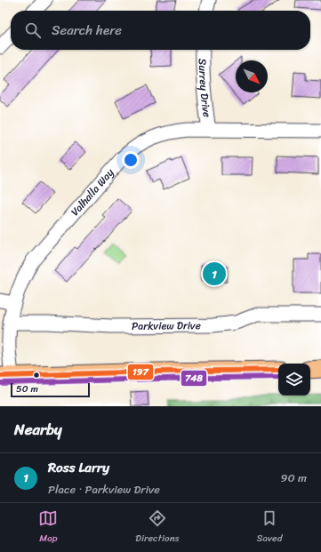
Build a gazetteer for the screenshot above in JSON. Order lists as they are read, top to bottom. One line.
{"streets":{"street":["Surrey Drive","Valhalla Way","Parkview Drive"]},"crossings":[["Surrey Drive","Valhalla Way"],["Valhalla Way","Parkview Drive"]],"lines":["transit line 197","transit line 748"],"scale_bar":"50 m","north":"bottom right","page":{"search":"Search here","pins":"1","scale":"50 m","heading":"Nearby","list":[{"mark":"1","name":"Ross Larry","note":"Place · Parkview Drive","value":"90 m"}],"nav":["Map","Directions","Saved"]}}
